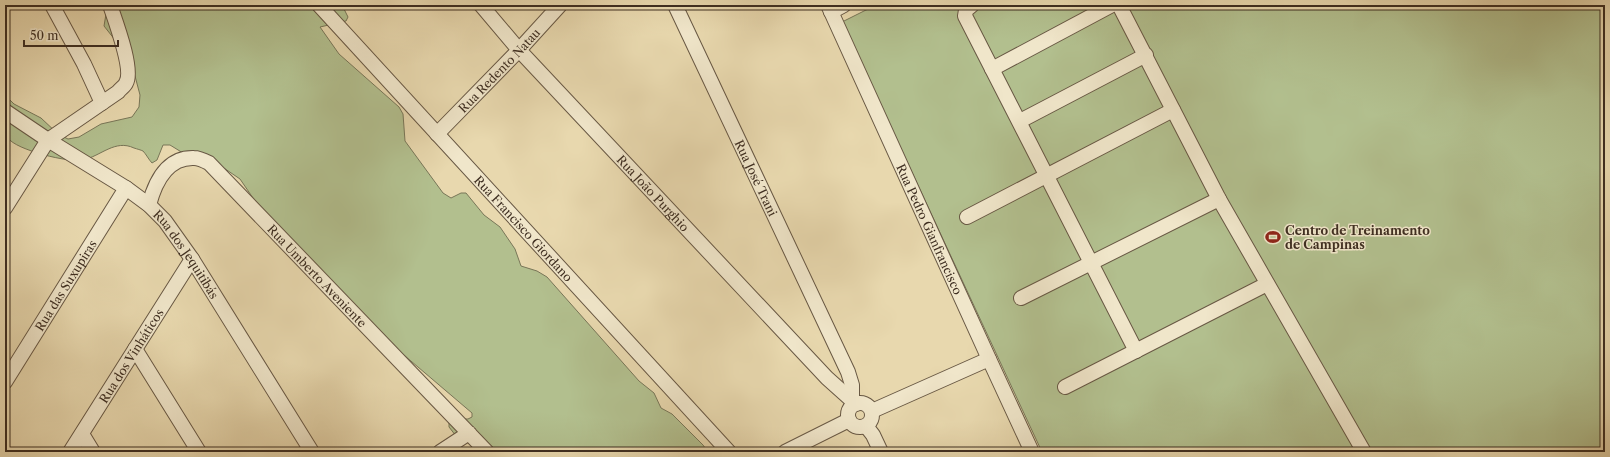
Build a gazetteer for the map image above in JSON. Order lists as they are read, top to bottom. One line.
{"streets":{"street":["Rua Redento Natau","Rua José Trani","Rua João Purghio","Rua Francisco Giordano","Rua Pedro Gianfrancisco","Rua dos Jequitibás","Rua Umberto Aveniente","Rua das Suxupiras","Rua dos Vinháticos"]},"crossings":[["Rua Redento Natau","Rua João Purghio"],["Rua Redento Natau","Rua Francisco Giordano"],["Rua José Trani","Rua João Purghio"],["Rua dos Jequitibás","Rua Umberto Aveniente"],["Rua dos Jequitibás","Rua das Suxupiras"],["Rua dos Jequitibás","Rua dos Vinháticos"]],"places":{"sports":["Centro de Treinamento de Campinas"]},"scale_bar":"50 m"}
